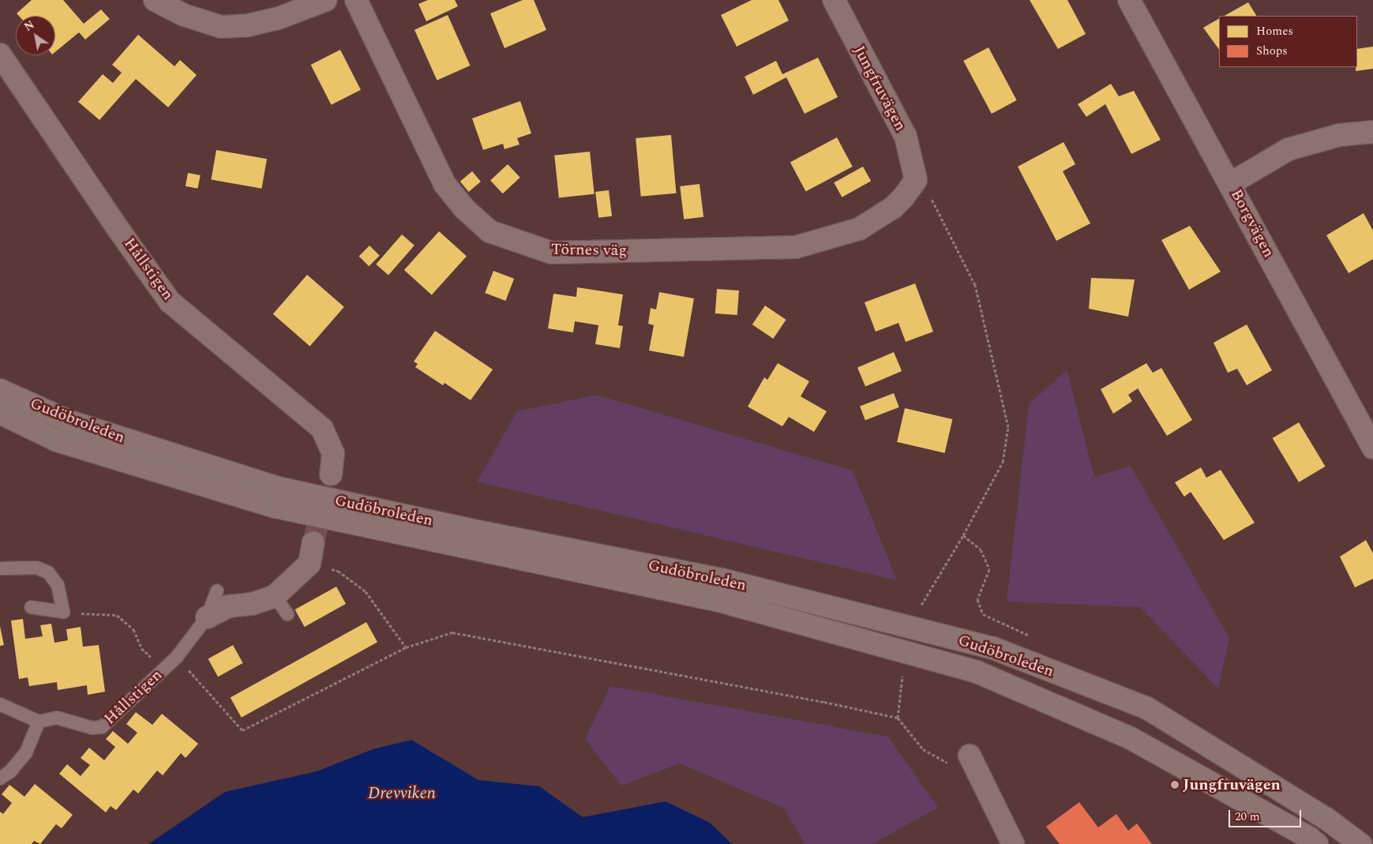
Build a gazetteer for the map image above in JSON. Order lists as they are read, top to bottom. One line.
{"streets":{"main road":["Gudöbroleden"],"street":["Jungfruvägen","Borgvägen","Törnes väg","Hållstigen"]},"crossings":[["Jungfruvägen","Törnes väg"]],"water":["Drevviken"],"places":["Jungfruvägen"],"legend":["Homes","Shops"],"scale_bar":"20 m","north":"top left"}
